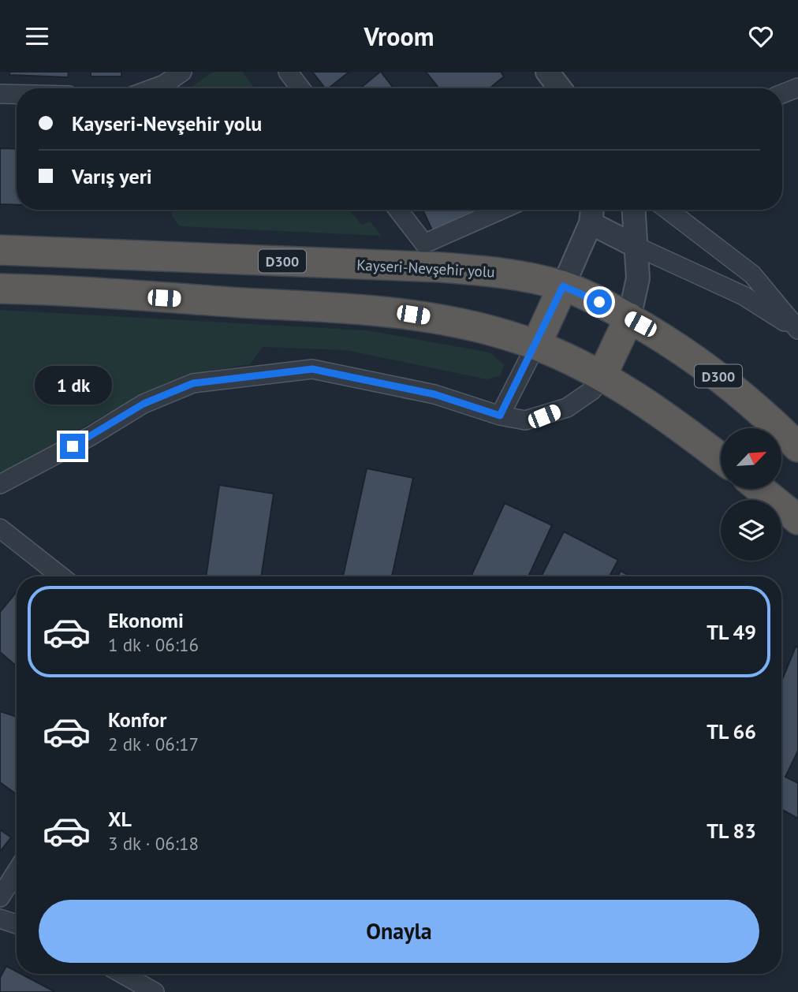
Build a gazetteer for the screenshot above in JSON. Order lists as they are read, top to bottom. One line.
{"streets":{"highway":["D300","Kayseri-Nevşehir yolu"]},"north":"top right","page":{"header":"Vroom","banner":["Kayseri-Nevşehir yolu","Varış yeri"],"bubble":"1 dk","list":[{"name":"Ekonomi","note":"1 dk · 06:16","value":"TL 49"},{"name":"Konfor","note":"2 dk · 06:17","value":"TL 66"},{"name":"XL","note":"3 dk · 06:18","value":"TL 83"}],"buttons":"Onayla"}}
